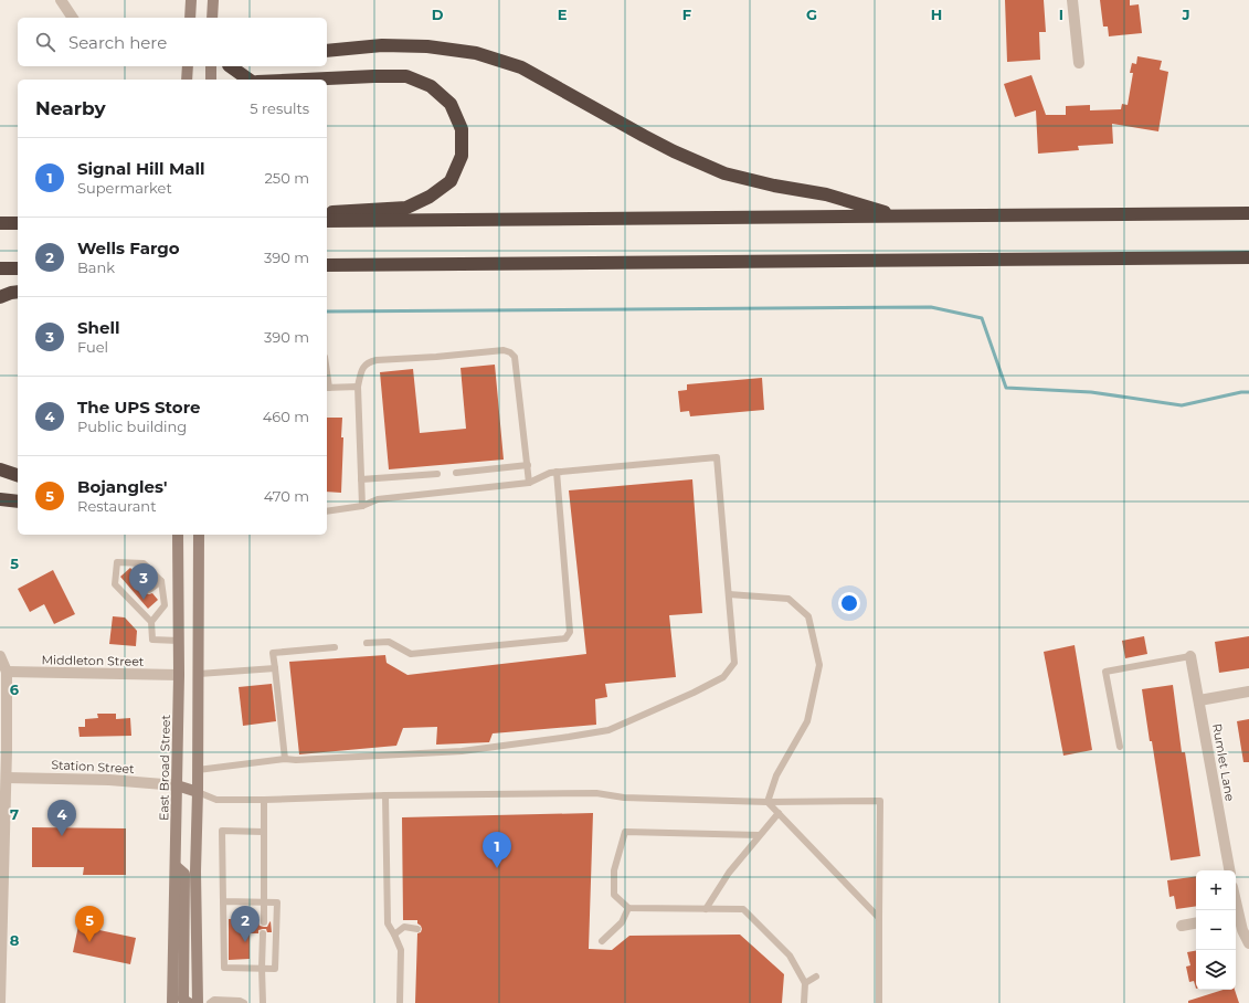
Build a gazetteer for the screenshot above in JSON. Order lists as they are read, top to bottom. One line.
{"streets":{"main road":["East Broad Street"],"street":["Middleton Street","Rumlet Lane","Station Street"]},"crossings":[["Middleton Street","East Broad Street"],["Station Street","East Broad Street"]],"page":{"search":"Search here","heading":["Nearby","5 results"],"list":[{"mark":"1","name":"Signal Hill Mall","note":"Supermarket","value":"250 m"},{"mark":"2","name":"Wells Fargo","note":"Bank","value":"390 m"},{"mark":"3","name":"Shell","note":"Fuel","value":"390 m"},{"mark":"4","name":"The UPS Store","note":"Public building","value":"460 m"},{"mark":"5","name":"Bojangles'","note":"Restaurant","value":"470 m"}],"pins":["3","4","1","2","5"],"map_buttons":["+","−"]},"grid":{"columns":["D","E","F","G","H","I","J"],"rows":["5","6","7","8"]}}
